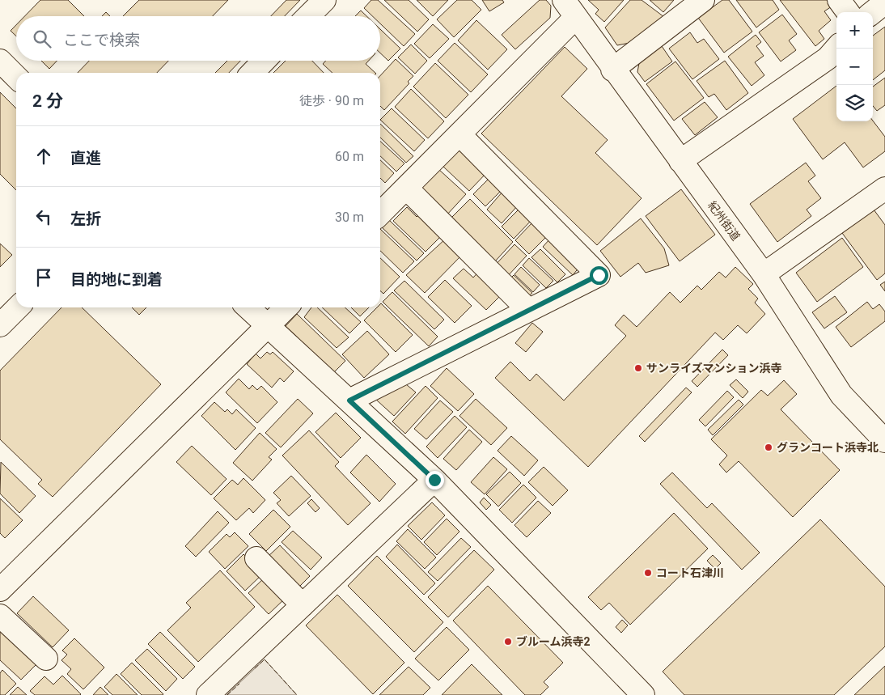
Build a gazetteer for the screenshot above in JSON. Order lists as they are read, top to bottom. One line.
{"streets":{"street":["紀州街道"]},"places":["サンライズマンション浜寺","グランコート浜寺北","コート石津川","ブルーム浜寺2"],"page":{"map_buttons":["+","−"],"search":"ここで検索","heading":["2 分","徒歩 · 90 m"],"list":[["直進","60 m"],["左折","30 m"],"目的地に到着"]}}
